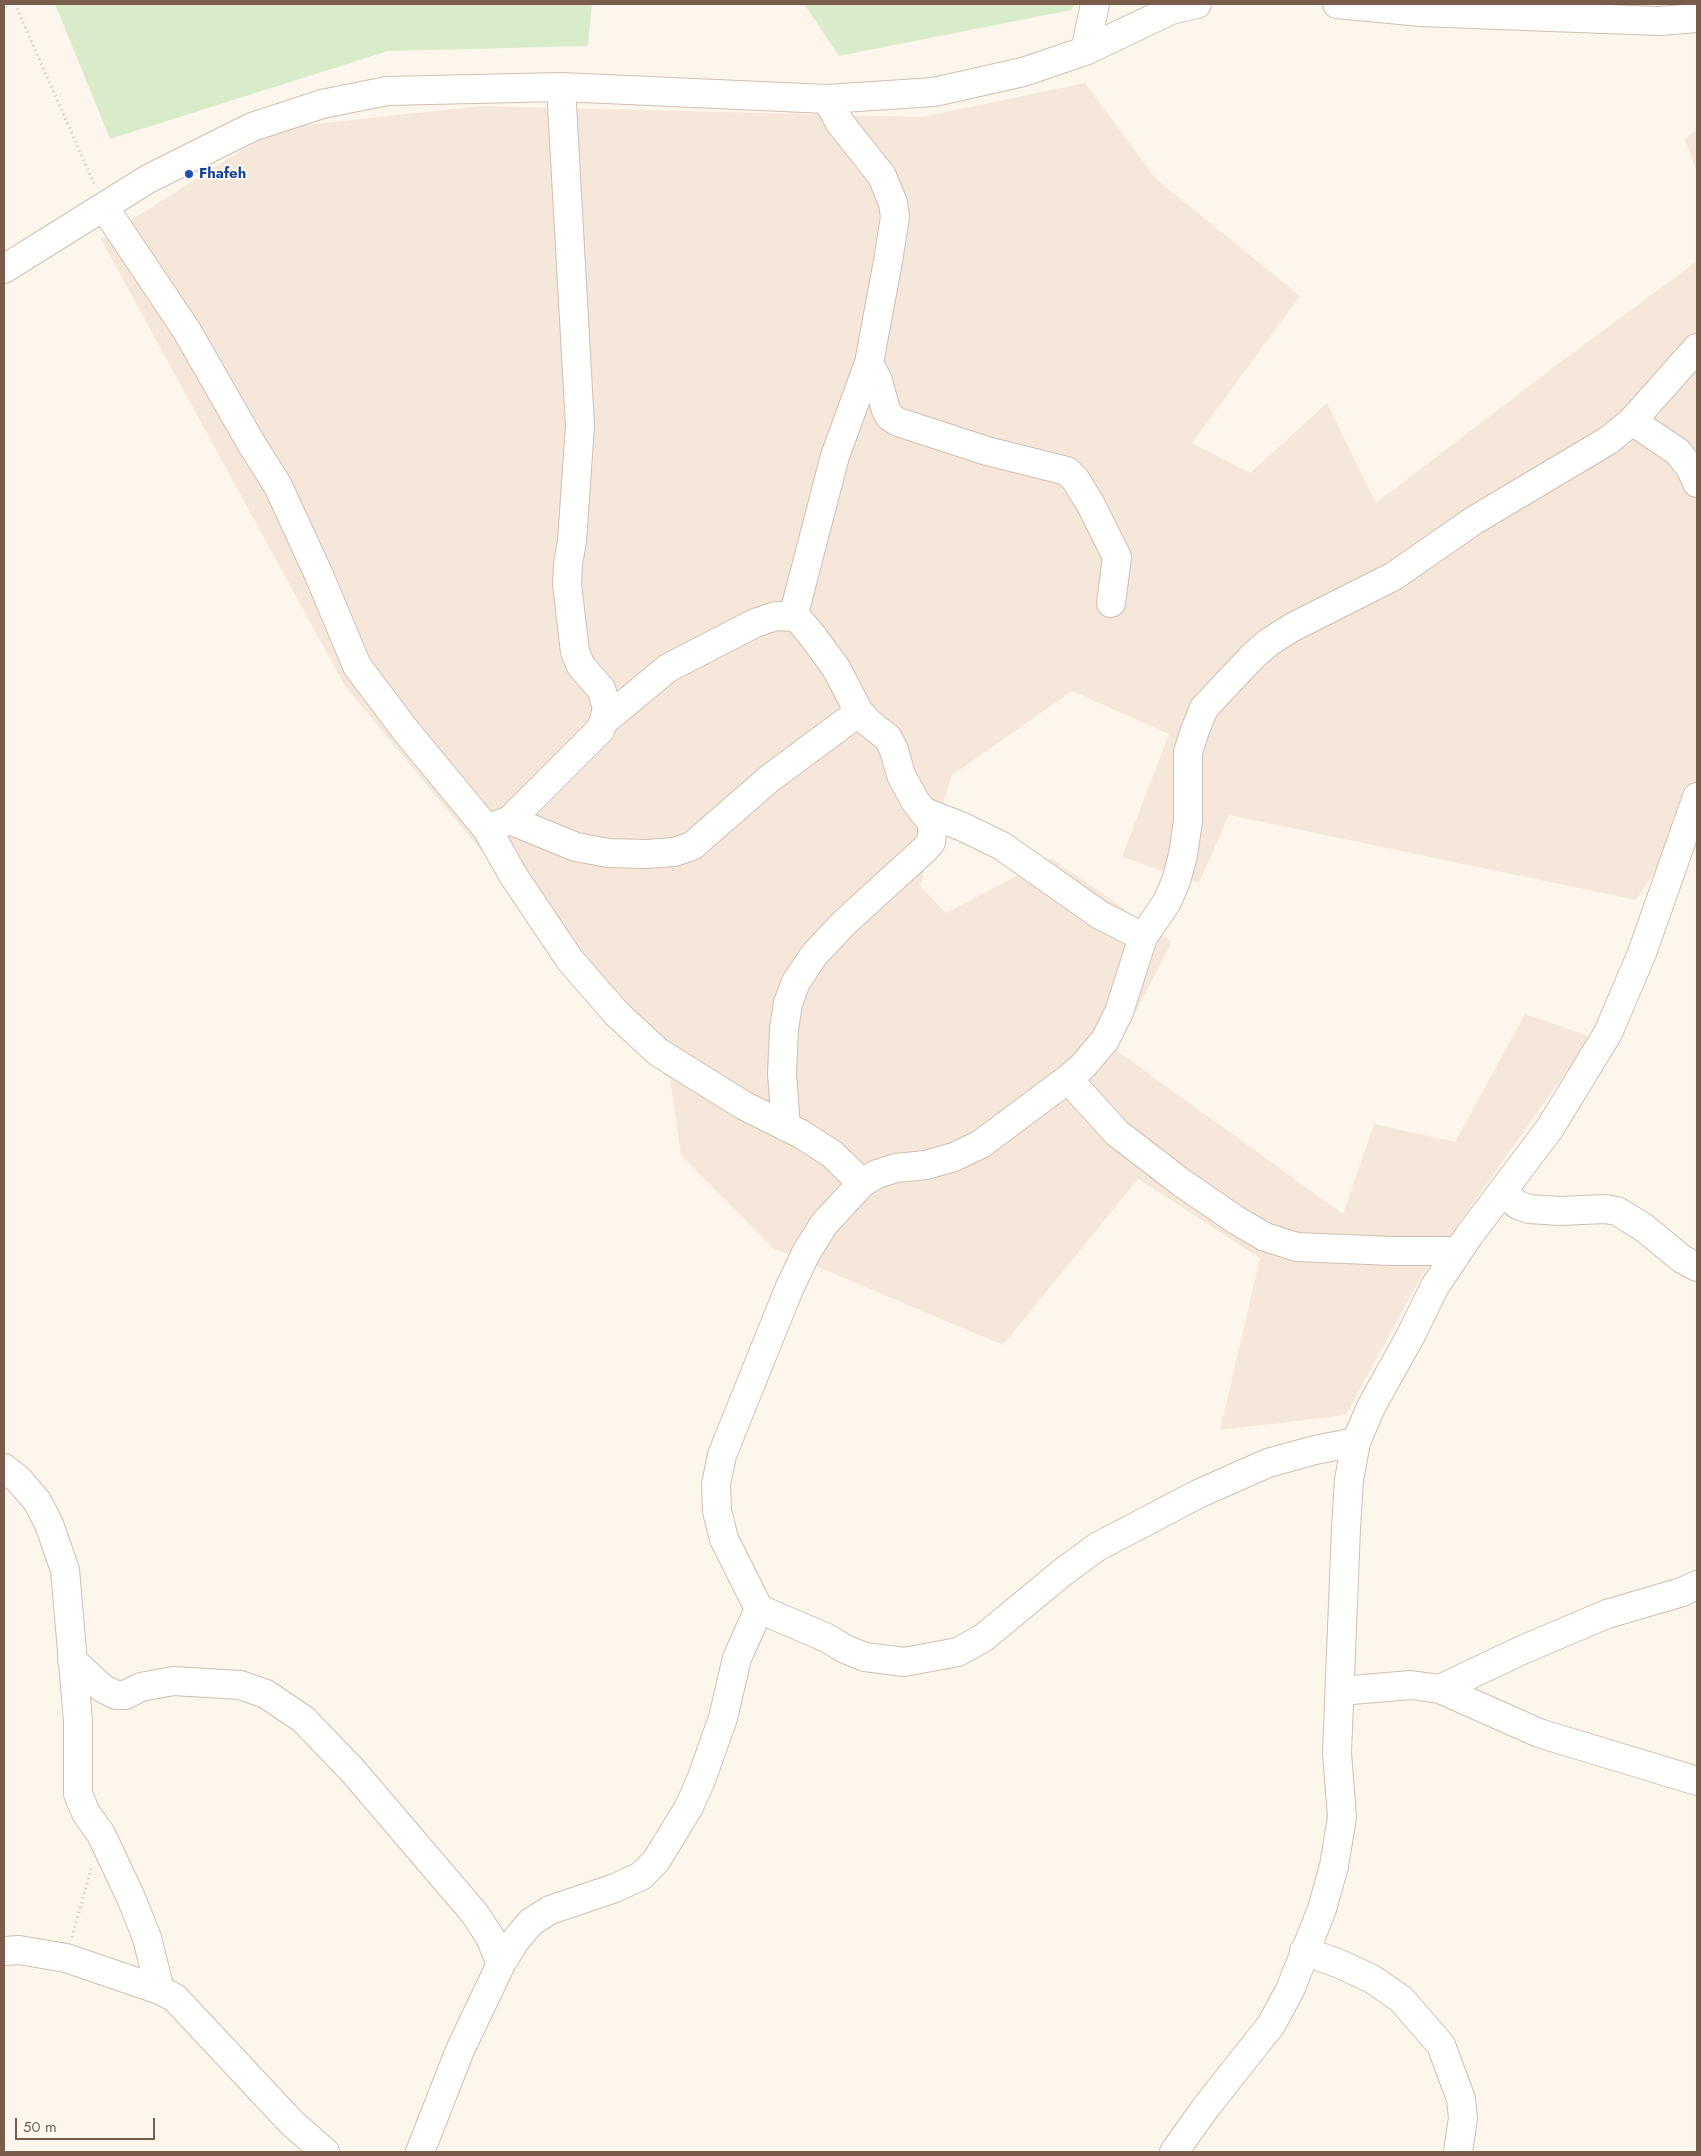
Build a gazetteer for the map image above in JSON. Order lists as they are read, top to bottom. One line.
{"places":["Fhafeh"],"scale_bar":"50 m"}
